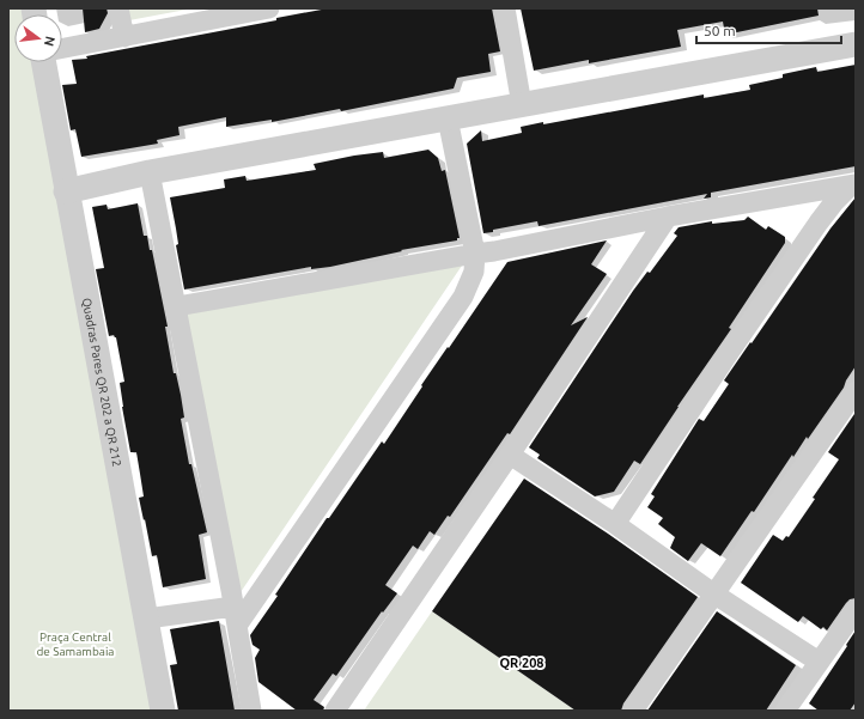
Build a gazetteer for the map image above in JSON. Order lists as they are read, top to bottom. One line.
{"streets":{"street":["Quadras Pares QR 202 a QR 212"]},"districts":["QR 208"],"parks":["Praça Central de Samambaia"],"scale_bar":"50 m","north":"right"}
